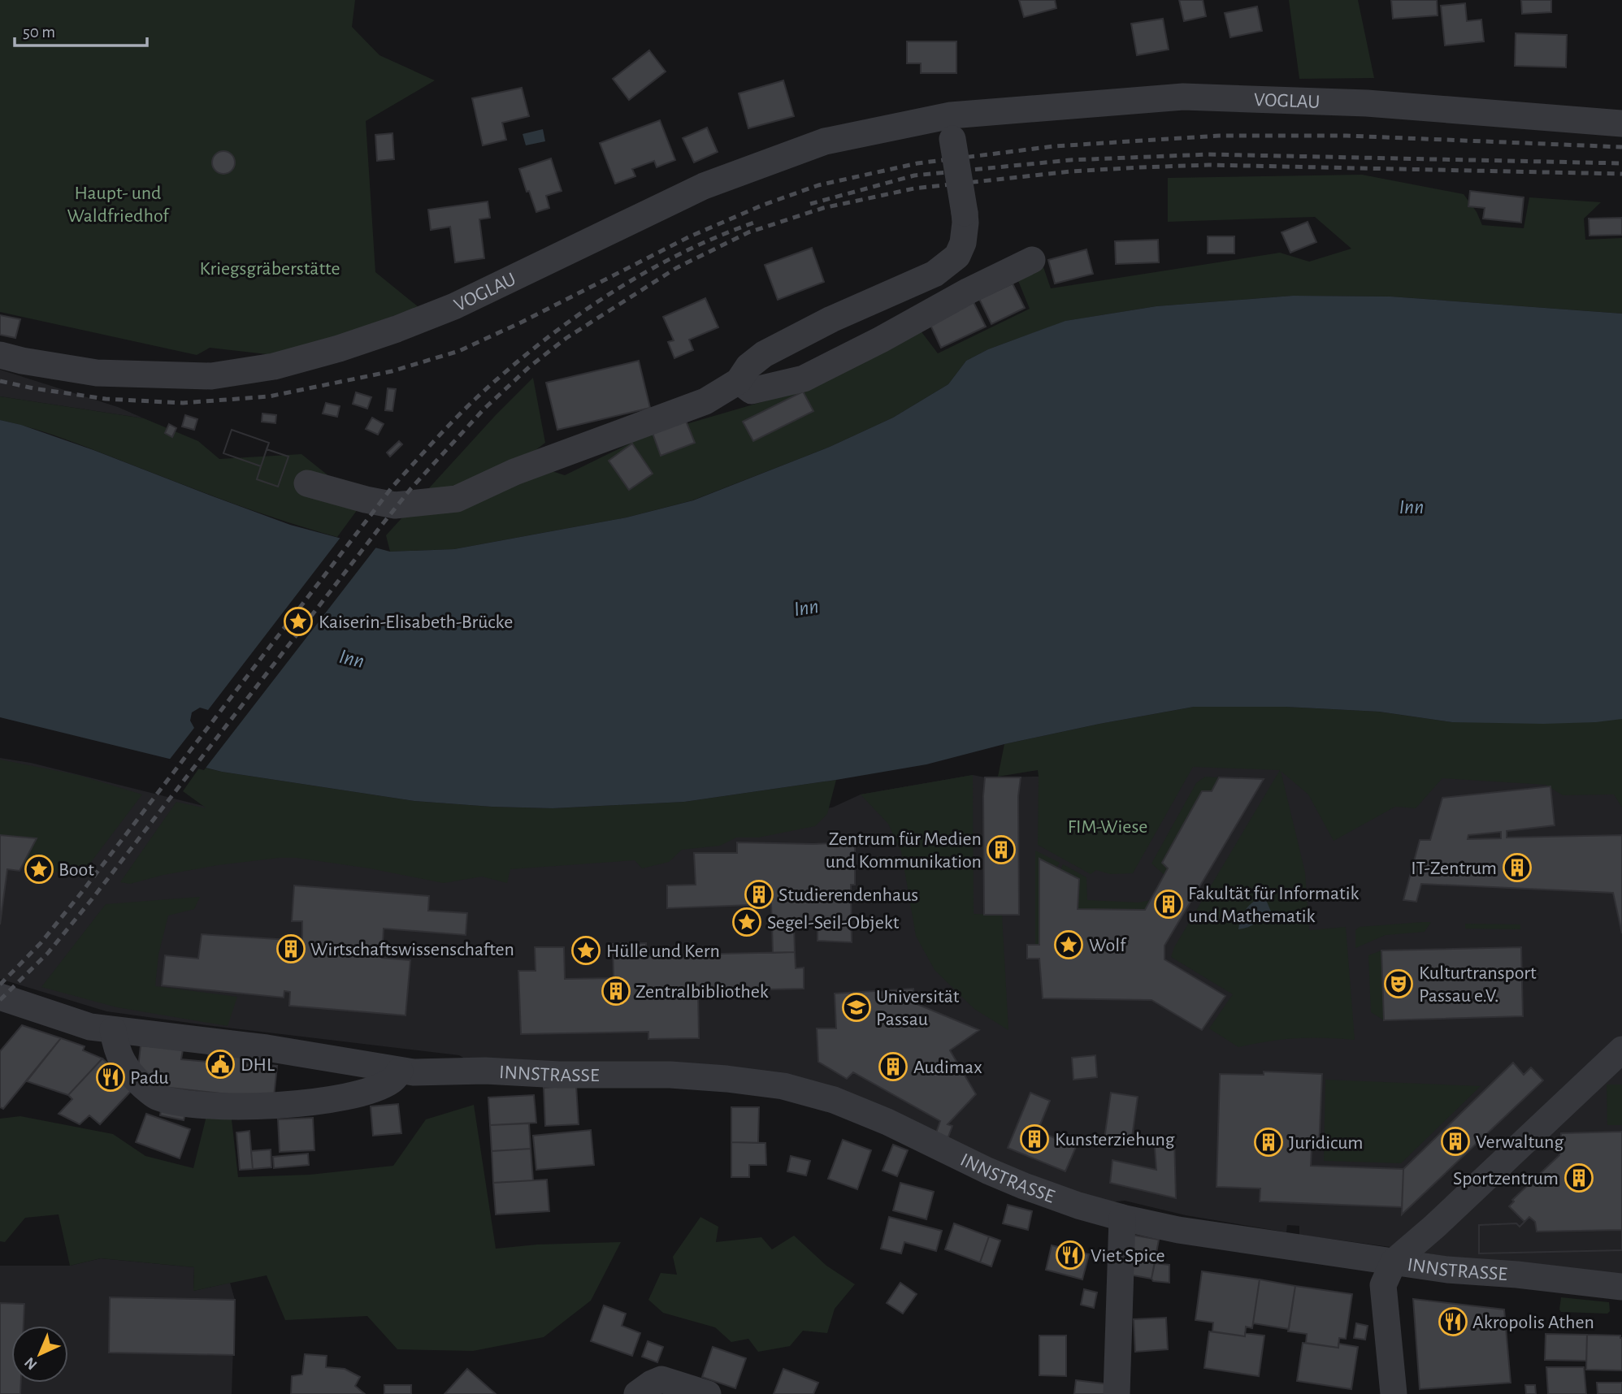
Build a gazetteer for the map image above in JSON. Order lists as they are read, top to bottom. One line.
{"streets":{"street":["VOGLAU","INNSTRASSE"]},"water":["Inn"],"parks":["Haupt- und Waldfriedhof","Kriegsgräberstätte","FIM-Wiese"],"places":{"place":["Kaiserin-Elisabeth-Brücke","Boot","Segel-Seil-Objekt","Wolf","Hülle und Kern"],"building":["Zentrum für Medien und Kommunikation","IT-Zentrum","Studierendenhaus","Fakultät für Informatik und Mathematik","Wirtschaftswissenschaften","Zentralbibliothek","Audimax","Kunsterziehung","Verwaltung","Juridicum","Sportzentrum"],"theatre":["Kulturtransport Passau e.V."],"school or university":["Universität Passau"],"public building":["DHL"],"restaurant":["Padu","Viet Spice","Akropolis Athen"]},"scale_bar":"50 m","north":"bottom left"}
